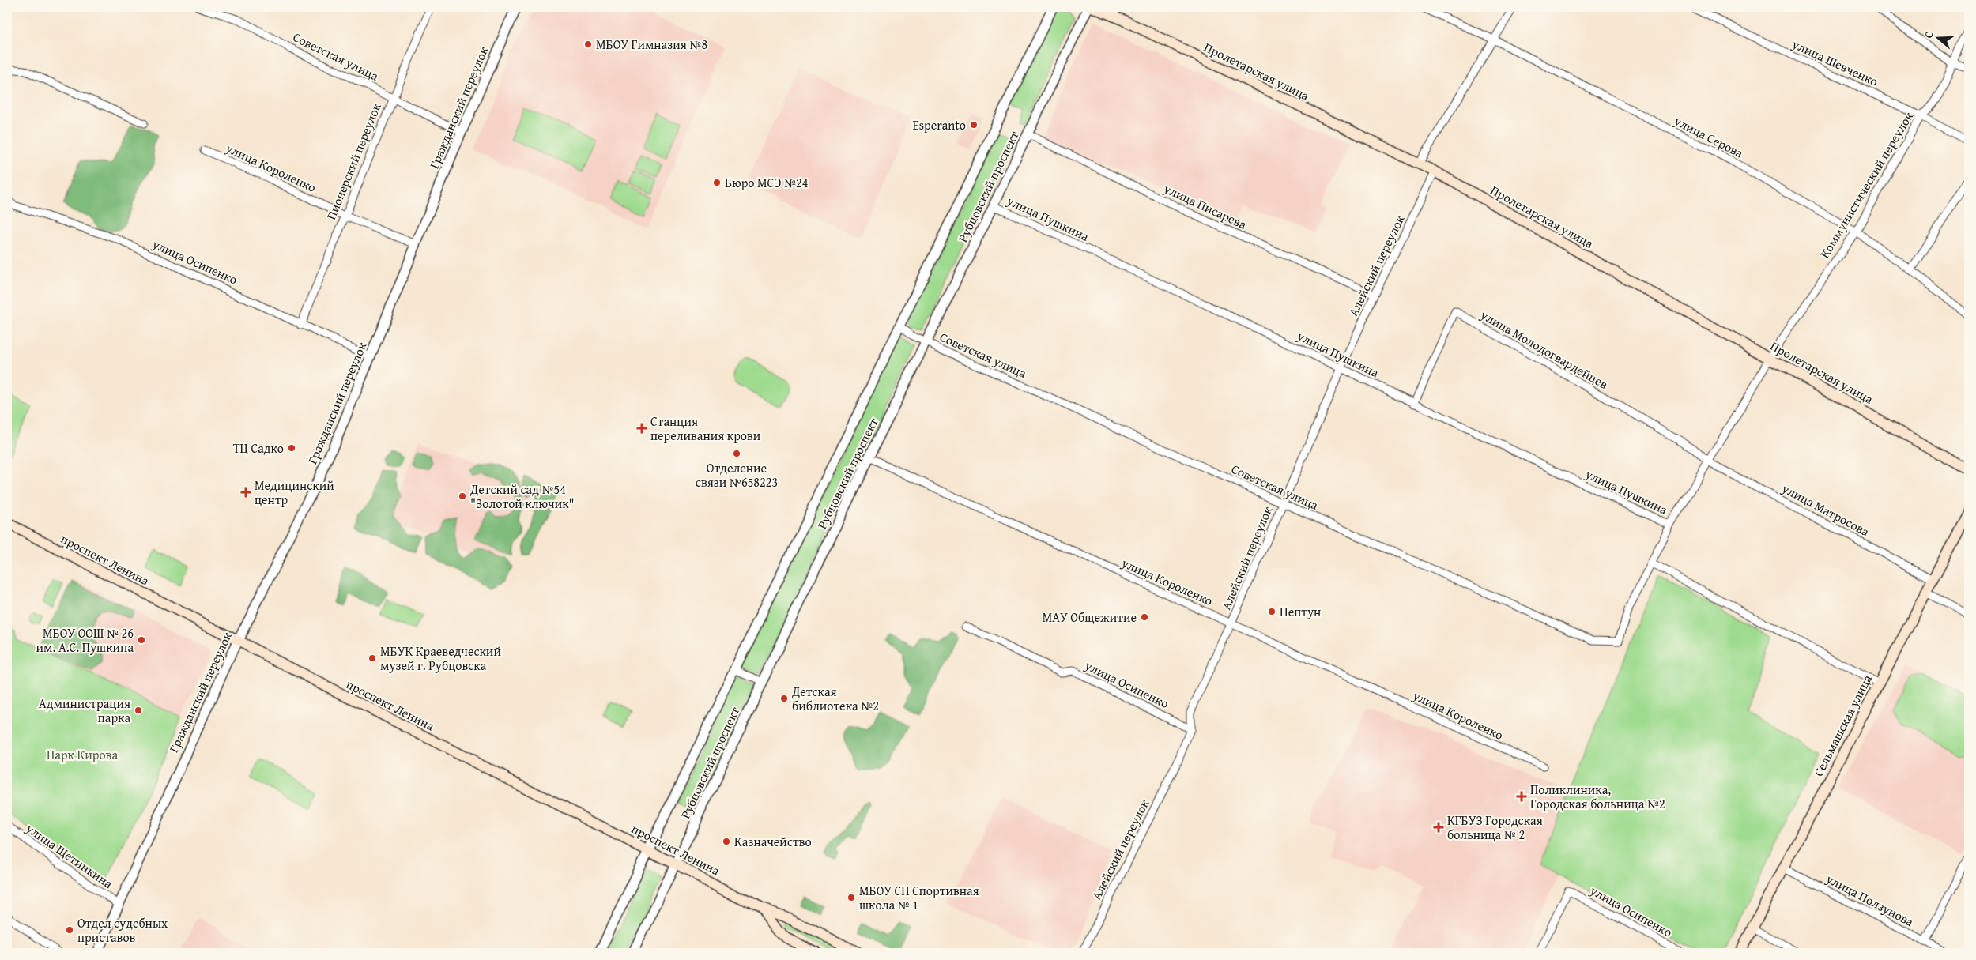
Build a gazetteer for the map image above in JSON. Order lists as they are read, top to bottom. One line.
{"streets":{"main road":["Пролетарская улица","проспект Ленина","Сельмашская улица"],"street":["Советская улица","улица Шевченко","Гражданский переулок","улица Серова","Пионерский переулок","улица Короленко","Коммунистический переулок","Рубцовский проспект","улица Писарева","улица Пушкина","улица Осипенко","Алейский переулок","улица Молодогвардейцев","улица Матросова","улица Щетинкина","улица Ползунова"]},"crossings":[["Советская улица","Гражданский переулок"],["Советская улица","Пионерский переулок"],["Советская улица","Коммунистический переулок"],["Советская улица","Рубцовский проспект"],["Советская улица","Алейский переулок"],["улица Шевченко","Коммунистический переулок"],["Пролетарская улица","Коммунистический переулок"],["Пролетарская улица","Алейский переулок"],["Гражданский переулок","улица Короленко"],["Гражданский переулок","улица Осипенко"],["Гражданский переулок","проспект Ленина"],["Гражданский переулок","улица Щетинкина"],["улица Серова","Коммунистический переулок"],["Пионерский переулок","улица Короленко"],["Пионерский переулок","улица Осипенко"],["улица Короленко","Рубцовский проспект"],["улица Короленко","Алейский переулок"],["Коммунистический переулок","улица Пушкина"],["Коммунистический переулок","улица Молодогвардейцев"],["Коммунистический переулок","улица Матросова"],["Рубцовский проспект","улица Писарева"],["Рубцовский проспект","улица Пушкина"],["Рубцовский проспект","проспект Ленина"],["улица Писарева","Алейский переулок"],["улица Пушкина","Алейский переулок"],["улица Пушкина","улица Молодогвардейцев"],["улица Осипенко","Алейский переулок"],["улица Молодогвардейцев","улица Матросова"],["улица Матросова","Сельмашская улица"],["Сельмашская улица","улица Ползунова"]],"parks":["Парк Кирова"],"places":{"other":["МБОУ Гимназия №8","Esperanto","Бюро МСЭ №24","ТЦ Садко","Отделение связи №658223","Детский сад №54 \"Золотой ключик\"","Нептун","МАУ Общежитие","МБОУ ООШ № 26 им. А.С. Пушкина","МБУК Краеведческий музей г. Рубцовска","Детская библиотека №2","Администрация парка","Казначейство","МБОУ СП Спортивная школа № 1","Отдел судебных приставов"],"health":["Станция переливания крови","Медицинский центр","Поликлиника, Городская больница №2","КГБУЗ Городская больница № 2"]},"north":"left"}
